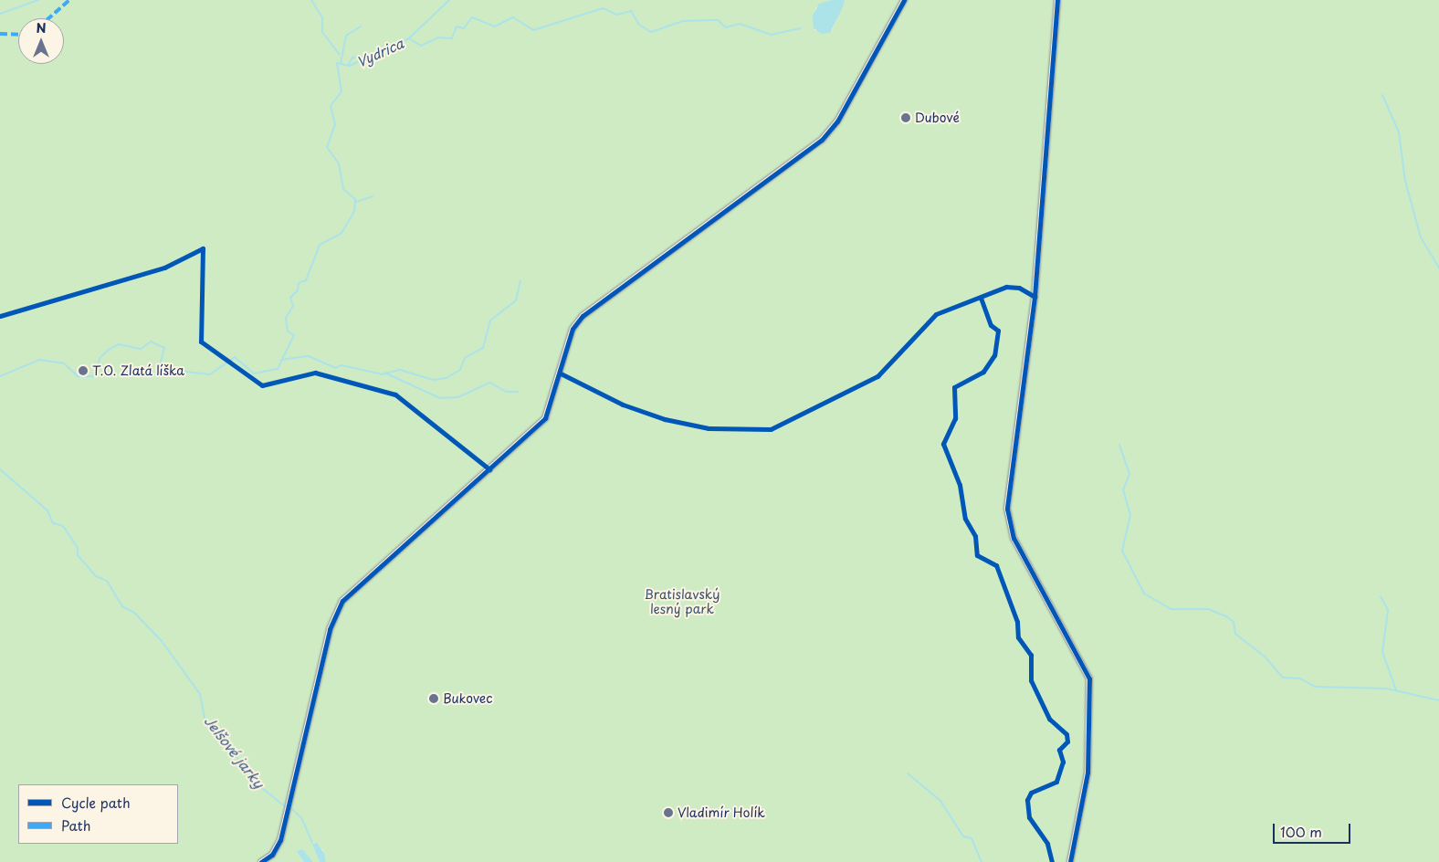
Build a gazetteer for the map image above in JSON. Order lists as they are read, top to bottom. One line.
{"water":["Vydrica","Jelšové jarky"],"parks":["Bratislavský lesný park"],"places":["Dubové","T.O. Zlatá líška","Bukovec","Vladimír Holík"],"legend":["Cycle path","Path"],"scale_bar":"100 m","north":"top"}
